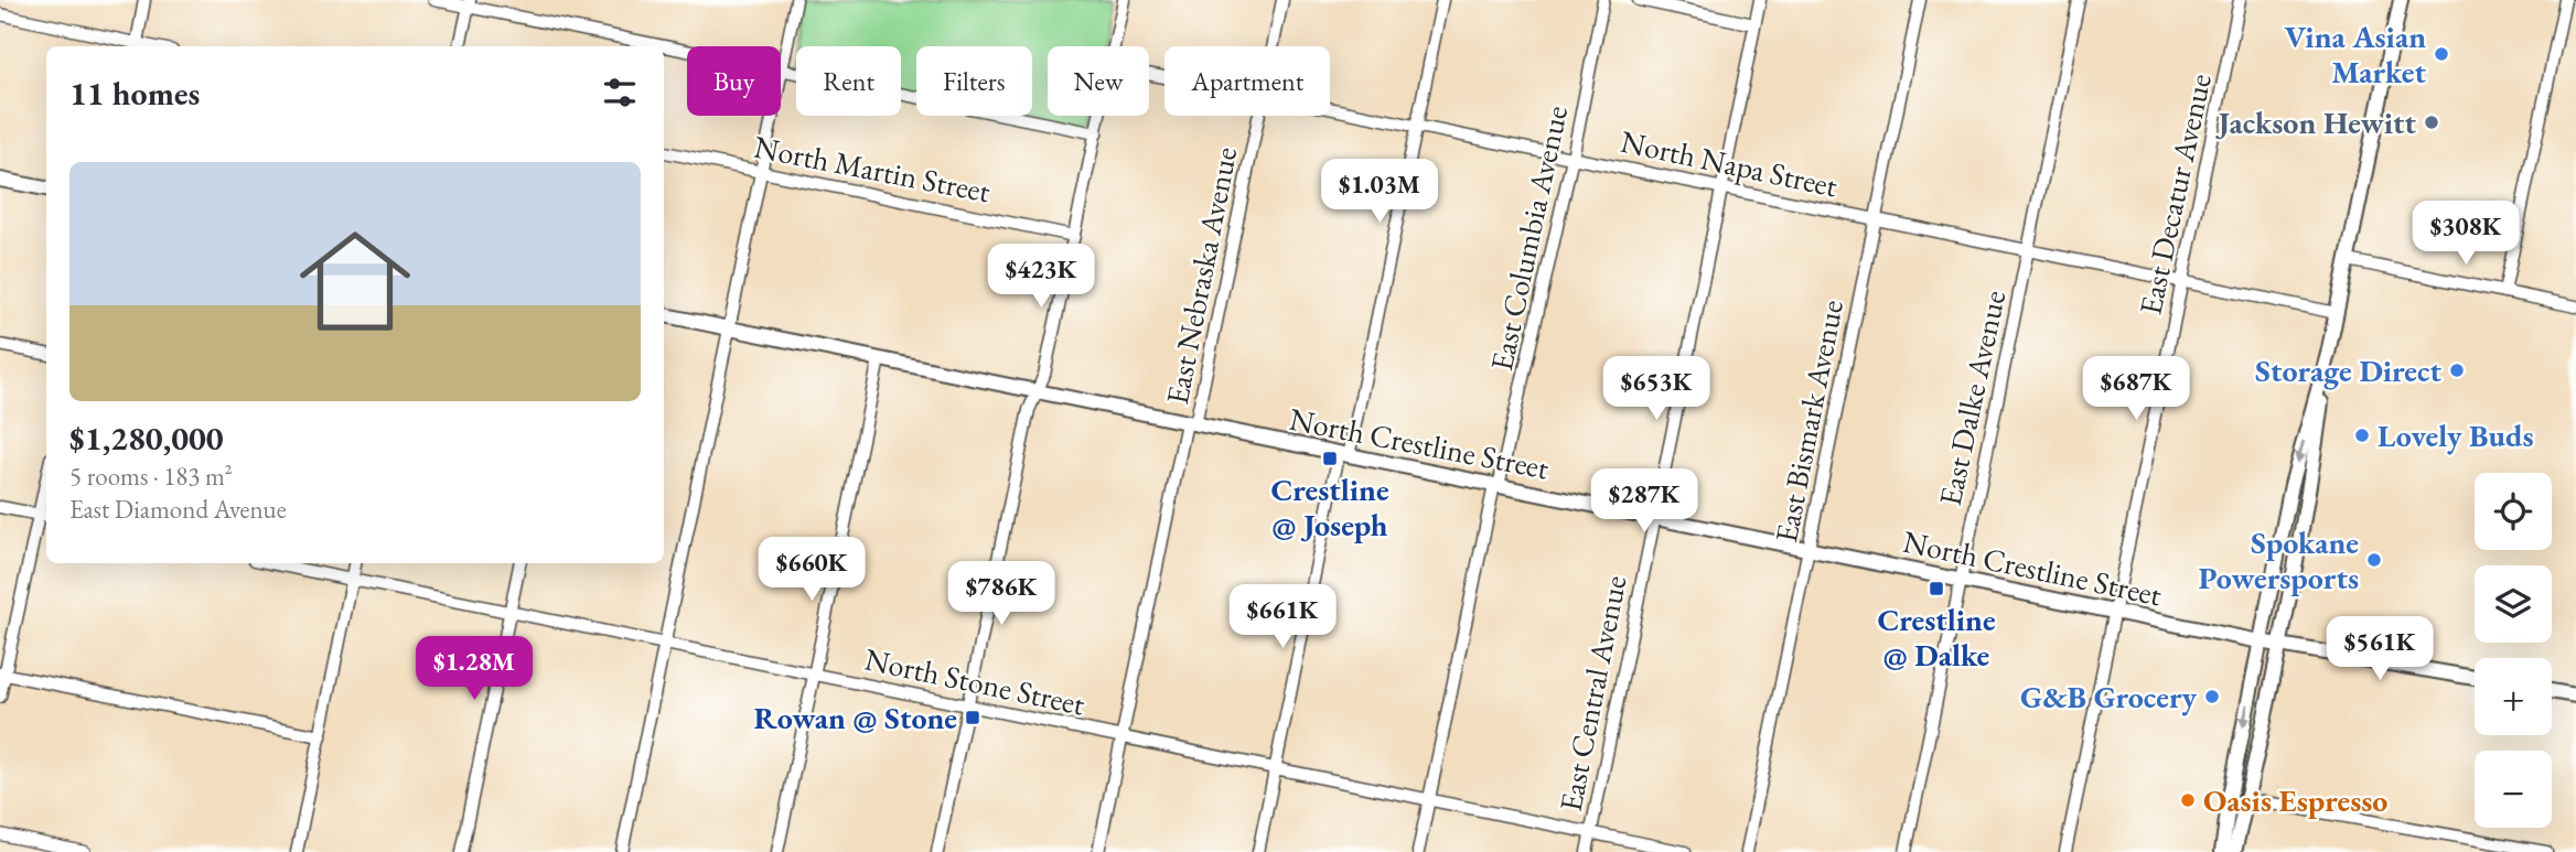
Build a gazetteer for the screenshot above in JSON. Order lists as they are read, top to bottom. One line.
{"streets":{"main road":["North Crestline Street"],"street":["North Napa Street","North Martin Street","East Decatur Avenue","East Columbia Avenue","East Nebraska Avenue","East Dalke Avenue","East Bismark Avenue","North Stone Street","East Central Avenue"]},"crossings":[["North Napa Street","East Decatur Avenue"],["North Napa Street","East Columbia Avenue"],["North Napa Street","East Dalke Avenue"],["North Napa Street","East Bismark Avenue"],["North Napa Street","East Central Avenue"],["East Decatur Avenue","North Crestline Street"],["East Columbia Avenue","North Crestline Street"],["East Columbia Avenue","North Stone Street"],["East Nebraska Avenue","North Crestline Street"],["East Nebraska Avenue","North Stone Street"],["East Dalke Avenue","North Crestline Street"],["East Bismark Avenue","North Crestline Street"],["North Crestline Street","East Central Avenue"],["North Stone Street","East Central Avenue"]],"places":{"other":["Vina Asian Market","Jackson Hewitt","Storage Direct","Lovely Buds","Spokane Powersports","G&B Grocery","Oasis Espresso"],"transit":["Crestline @ Joseph","Crestline @ Dalke","Rowan @ Stone"]},"page":{"chip":["Buy","Rent","Filters","New","Apartment"],"heading":"11 homes","list":[{"name":"$1,280,000","note":"5 rooms · 183 m² · East Diamond Avenue"}],"price":["$1.03M","$308K","$423K","$653K","$687K","$287K","$660K","$786K","$661K","$561K","$1.28M"],"map_buttons":["+","−"]}}
